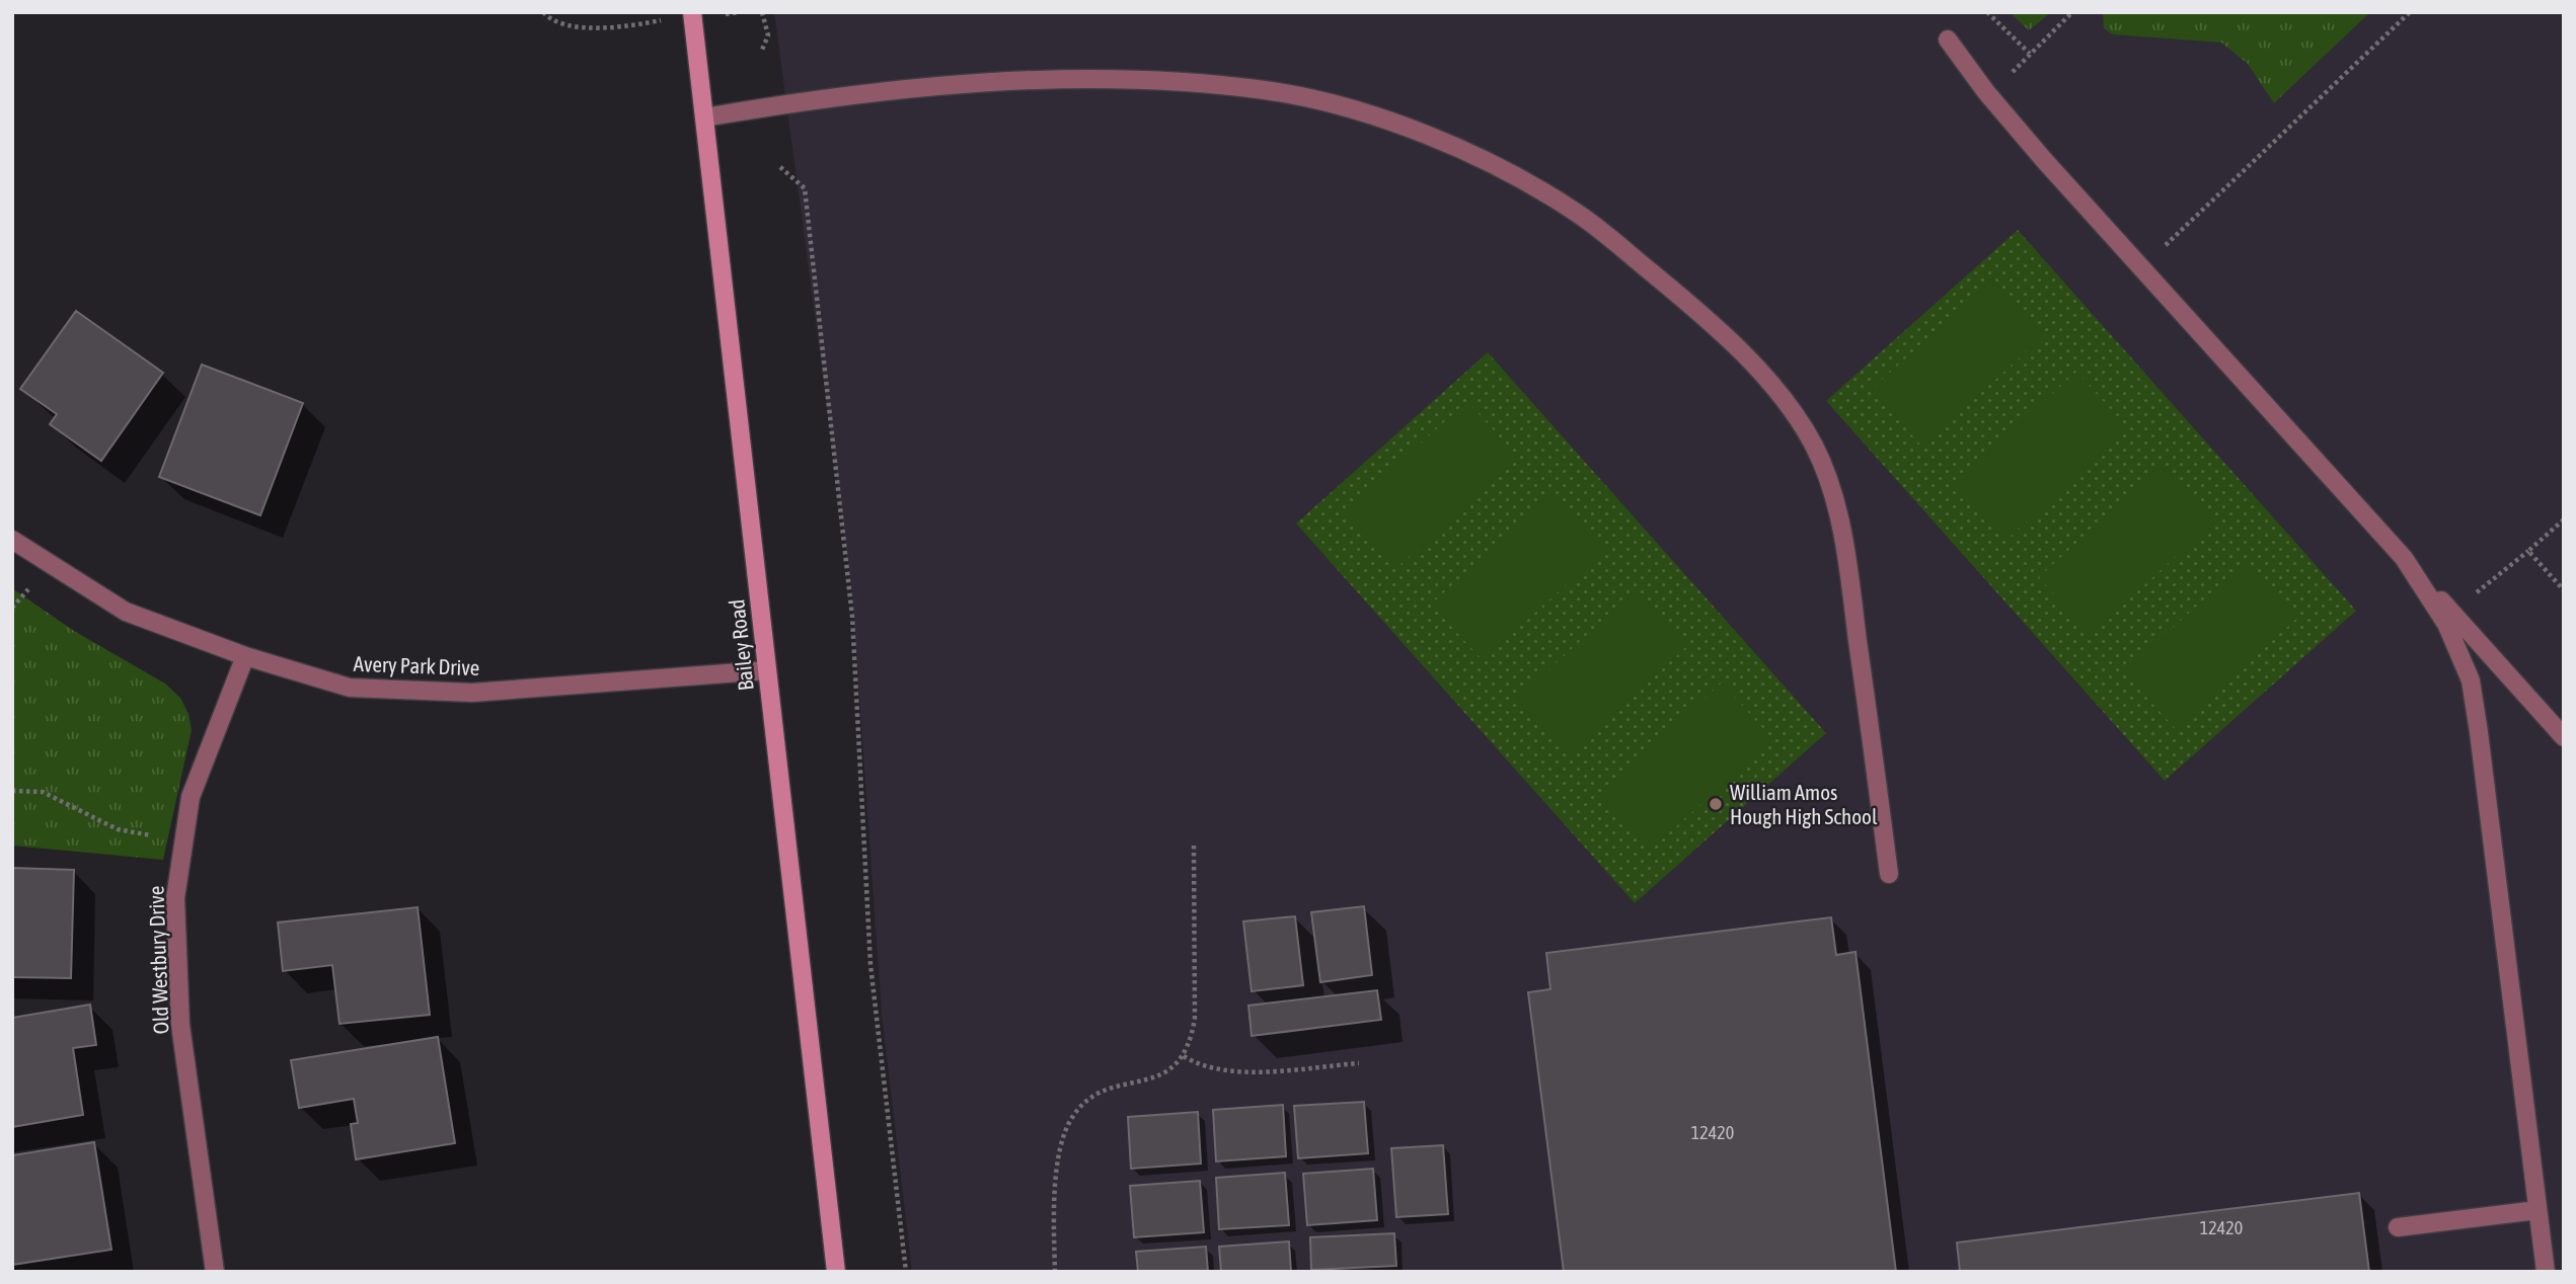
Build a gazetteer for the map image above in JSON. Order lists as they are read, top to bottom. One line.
{"streets":{"street":["Bailey Road","Avery Park Drive","Old Westbury Drive"]},"crossings":[["Bailey Road","Avery Park Drive"],["Avery Park Drive","Old Westbury Drive"]],"places":["William Amos Hough High School"],"house_numbers":["12420","12420"]}
